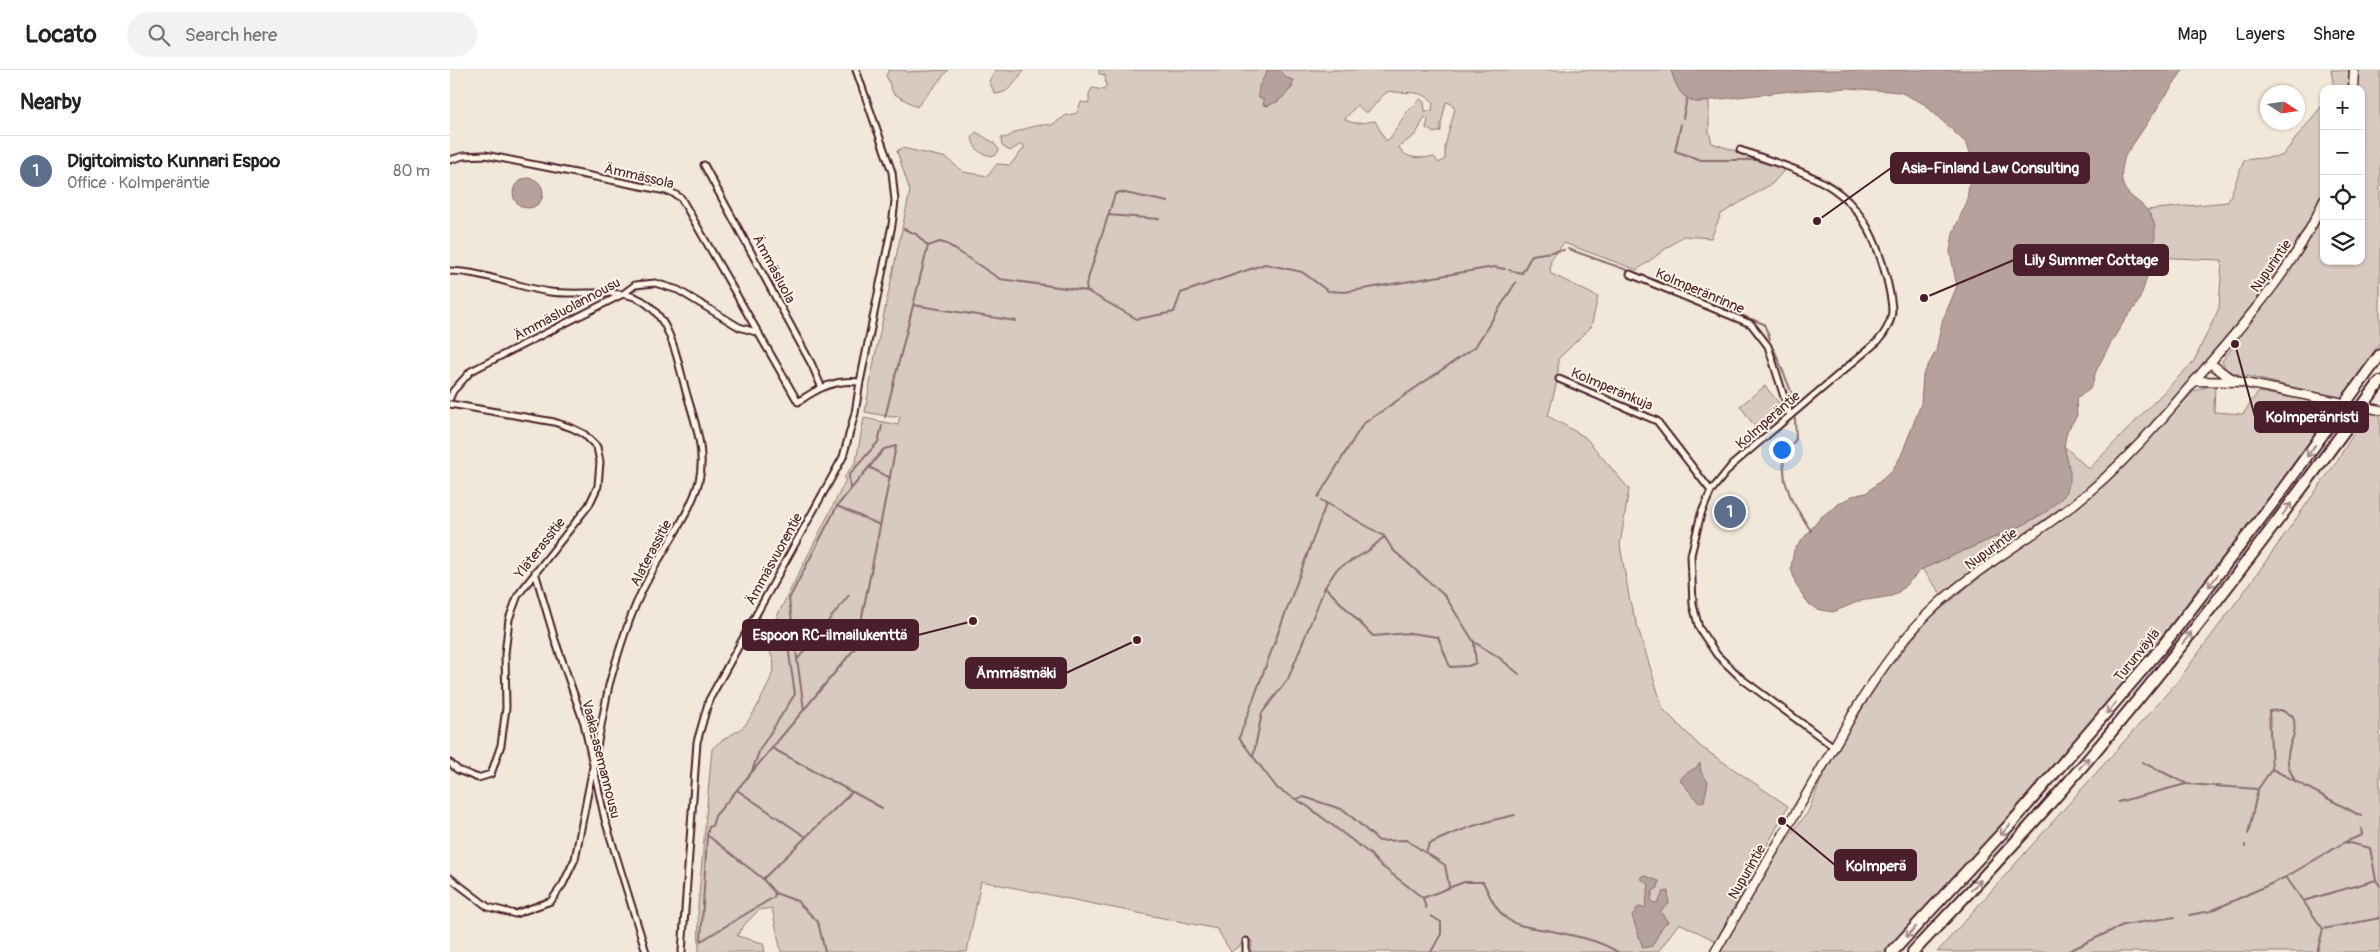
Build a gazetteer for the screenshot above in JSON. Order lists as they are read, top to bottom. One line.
{"streets":{"highway":["Turunväylä"],"main road":["Nupurintie"],"street":["Ämmässola","Ämmäsluola","Kolmperänrinne","Ämmäsluolannousu","Kolmperänkuja","Kolmperäntie","Yläterassitie","Alaterassitie","Ämmäsvuorentie","Vaaka-asemannousu"]},"crossings":[["Ämmässola","Ämmäsluola"],["Ämmässola","Ämmäsluolannousu"],["Nupurintie","Kolmperäntie"],["Kolmperänrinne","Kolmperäntie"],["Ämmäsluolannousu","Alaterassitie"],["Kolmperänkuja","Kolmperäntie"],["Yläterassitie","Vaaka-asemannousu"],["Alaterassitie","Vaaka-asemannousu"]],"places":["Asia-Finland Law Consulting","Lily Summer Cottage","Kolmperänristi","Espoon RC-ilmailukenttä","Ämmäsmäki","Kolmperä"],"north":"right","page":{"header":"Locato","search":"Search here","nav":["Map","Layers","Share"],"heading":"Nearby","map_buttons":["+","−"],"list":[{"mark":"1","name":"Digitoimisto Kunnari Espoo","note":"Office · Kolmperäntie","value":"80 m"}],"pins":"1"}}
